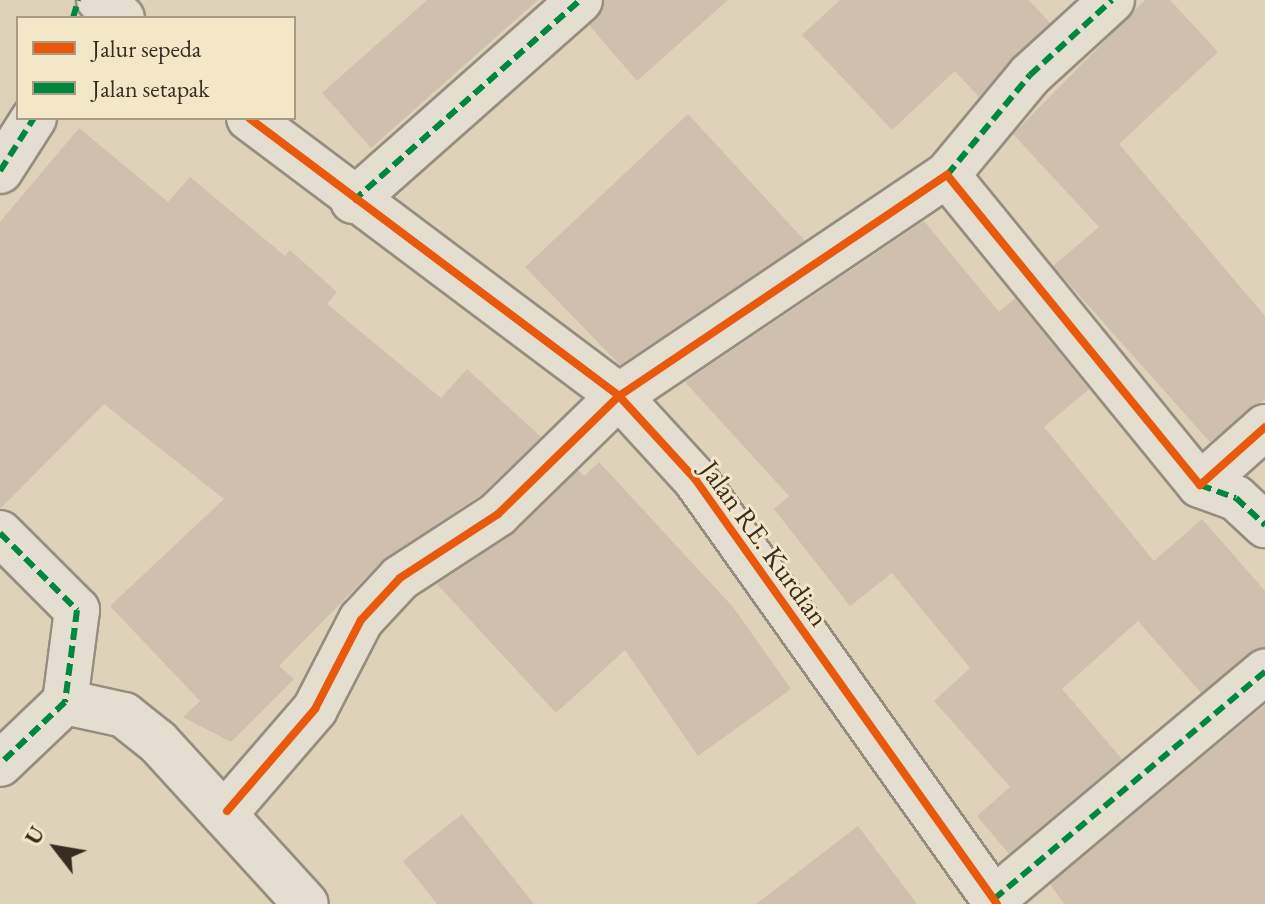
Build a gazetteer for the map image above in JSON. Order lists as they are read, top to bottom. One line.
{"streets":{"street":["Jalan RE. Kurdian"]},"legend":["Jalur sepeda","Jalan setapak"],"north":"top left"}
